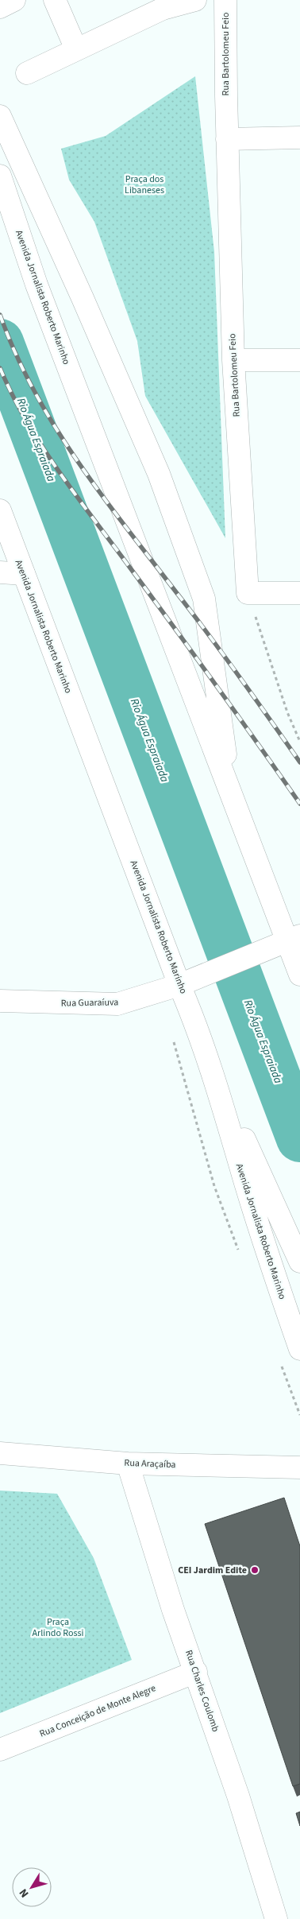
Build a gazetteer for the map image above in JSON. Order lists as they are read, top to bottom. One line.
{"streets":{"main road":["Rua Bartolomeu Feio","Avenida Jornalista Roberto Marinho","Rua Guaraíuva","Rua Araçaíba","Rua Charles Coulomb","Rua Conceição de Monte Alegre"]},"crossings":[["Avenida Jornalista Roberto Marinho","Rua Guaraíuva"],["Rua Araçaíba","Rua Charles Coulomb"],["Rua Charles Coulomb","Rua Conceição de Monte Alegre"]],"water":["Rio Água Espraiada"],"parks":["Praça dos Libaneses","Praça Arlindo Rossi"],"places":["CEI Jardim Edite"],"north":"bottom left"}
